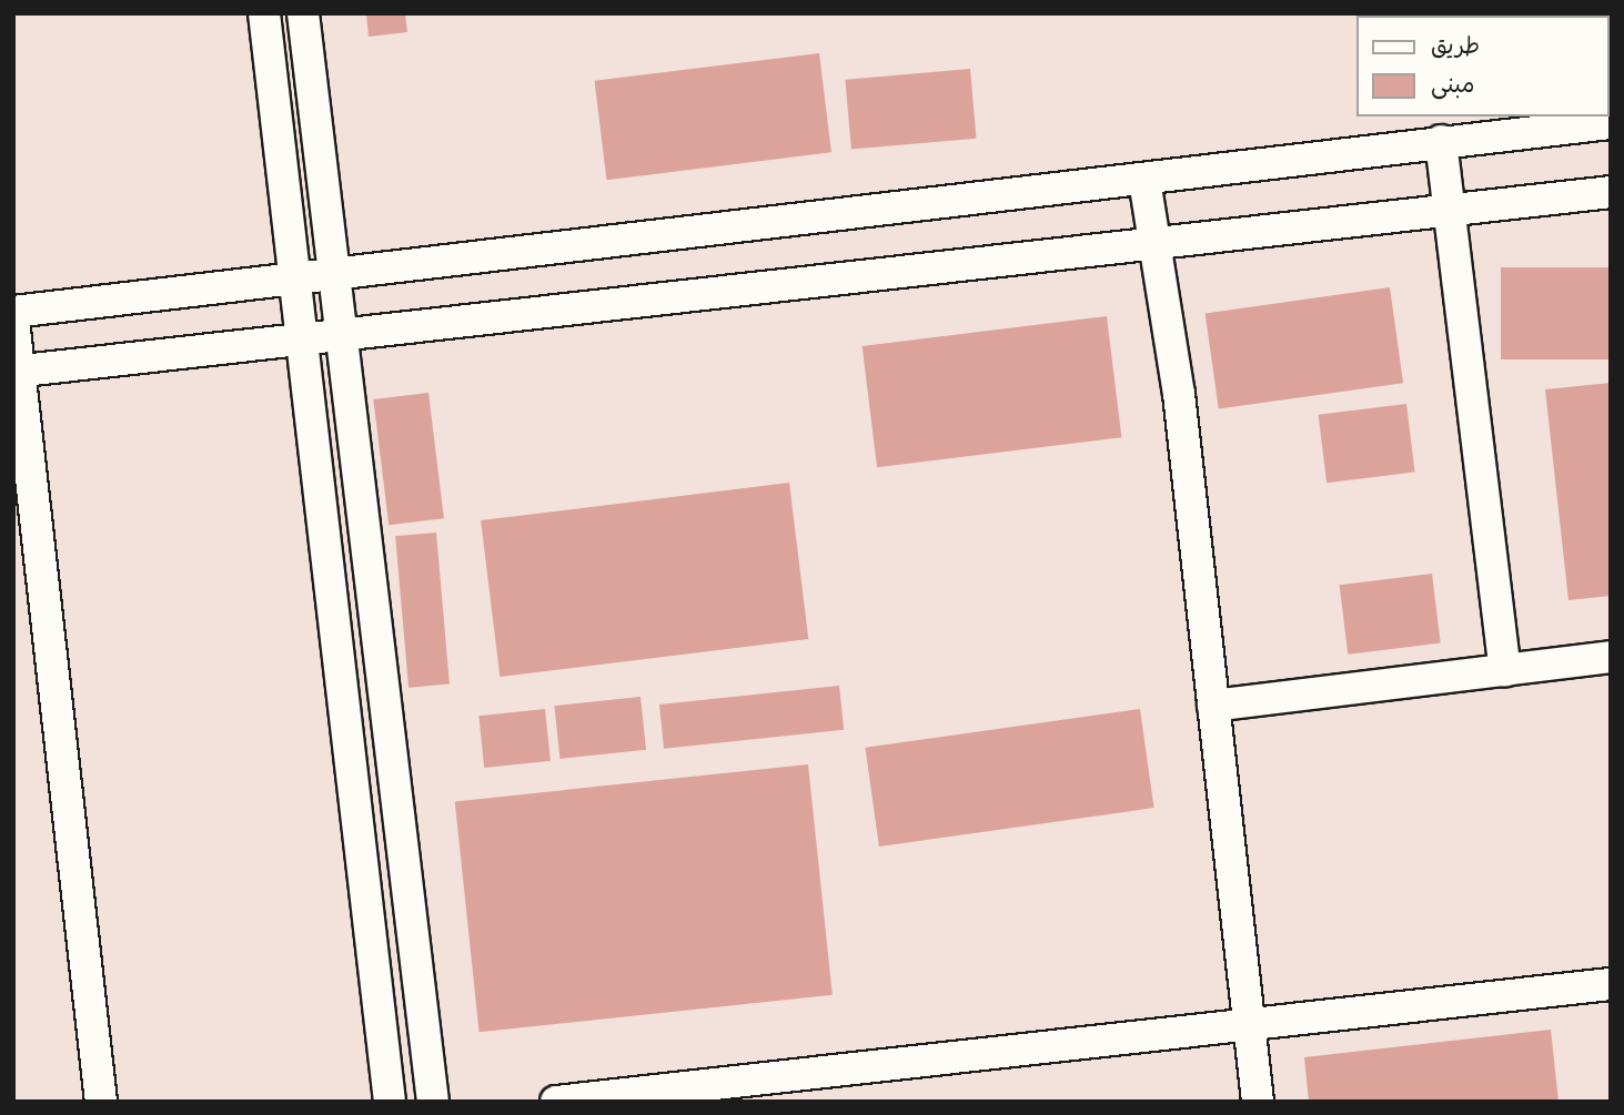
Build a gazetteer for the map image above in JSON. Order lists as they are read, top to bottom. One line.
{"legend":["طريق","مبنى"]}
